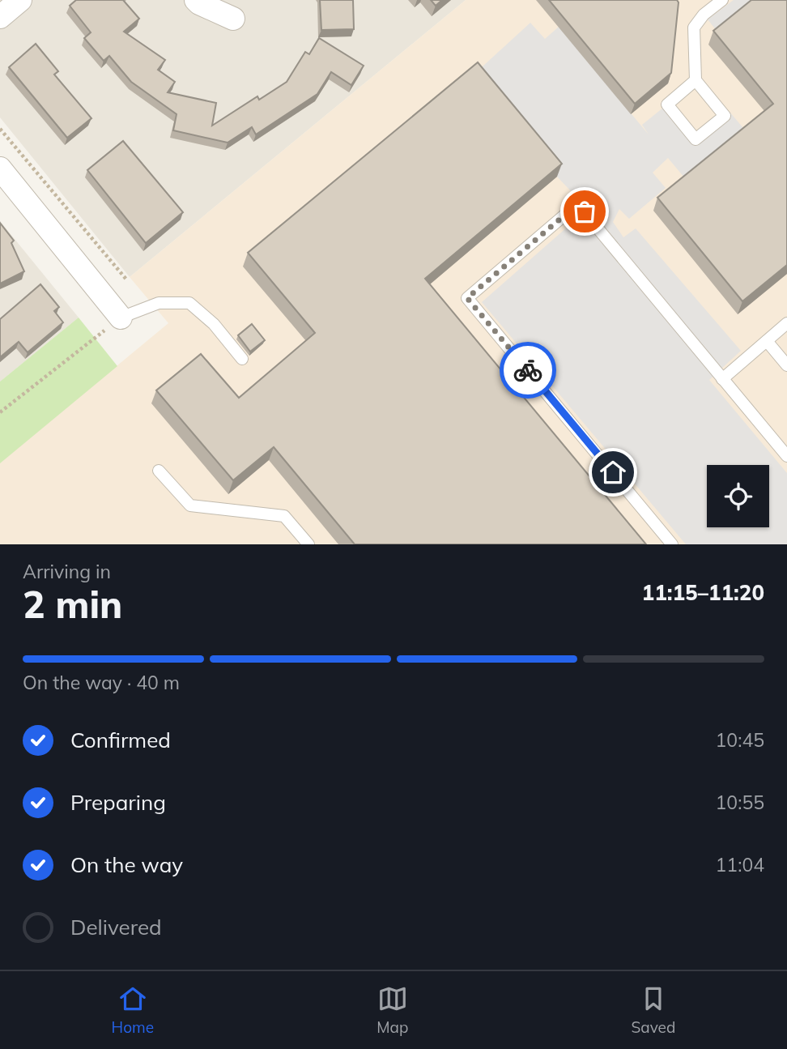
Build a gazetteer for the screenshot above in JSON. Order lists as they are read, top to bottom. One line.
{"page":{"heading":["2 min","Arriving in","11:15–11:20"],"bar":"On the way · 40 m","list":[["Confirmed","10:45"],["Preparing","10:55"],["On the way","11:04"],"Delivered"],"tabs":["Home","Map","Saved"]}}
